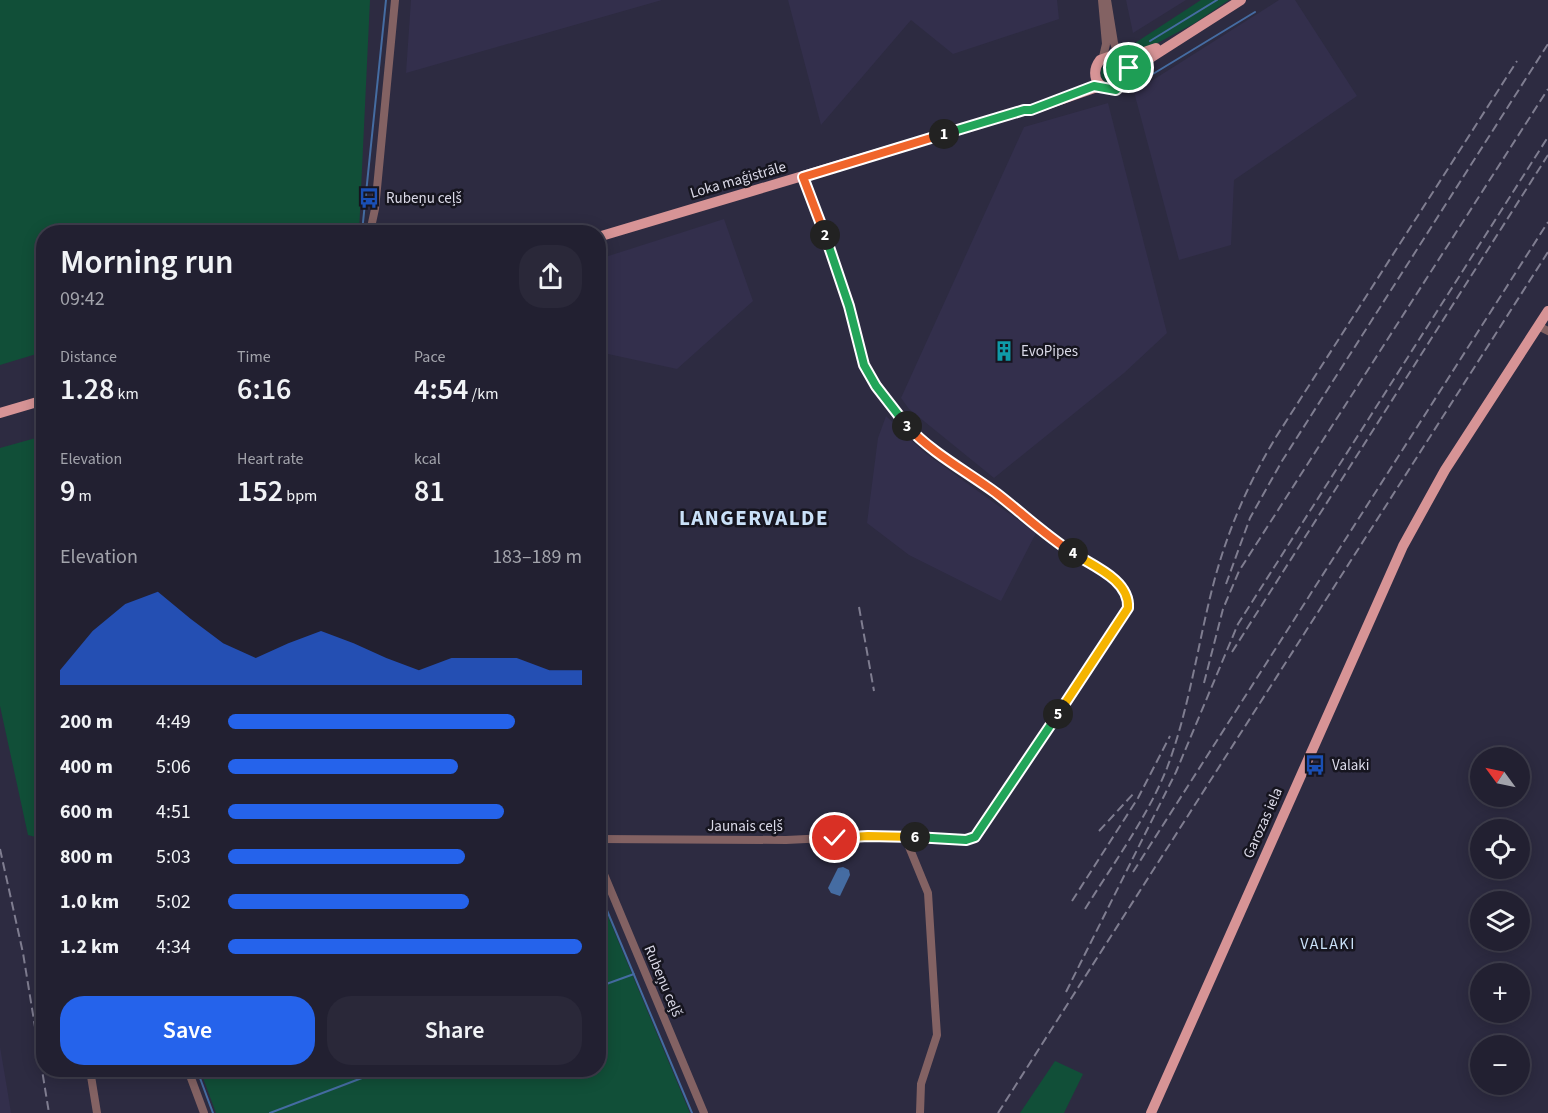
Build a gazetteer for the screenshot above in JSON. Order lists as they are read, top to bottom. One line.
{"streets":{"main road":["Loka maģistrāle","Garozas iela"],"street":["Jaunais ceļš","Rubeņu ceļš"]},"crossings":[["Loka maģistrāle","Jaunais ceļš"]],"districts":["LANGERVALDE","VALAKI"],"places":{"bus stop":["Rubeņu ceļš","Valaki"],"building":["EvoPipes"]},"north":"top left","page":{"pins":["1","2","3","4","5","6"],"heading":["Morning run","09:42"],"stats":[["Distance","1.28 km"],["Time","6:16"],["Pace","4:54 /km"],["Elevation","9 m"],["Heart rate","152 bpm"],["kcal","81"]],"chart":["Elevation","183–189 m"],"list":[{"name":"200 m","note":"4:49"},{"name":"400 m","note":"5:06"},{"name":"600 m","note":"4:51"},{"name":"800 m","note":"5:03"},{"name":"1.0 km","note":"5:02"},{"name":"1.2 km","note":"4:34"}],"map_buttons":["+","−"],"buttons":["Save","Share"]}}
